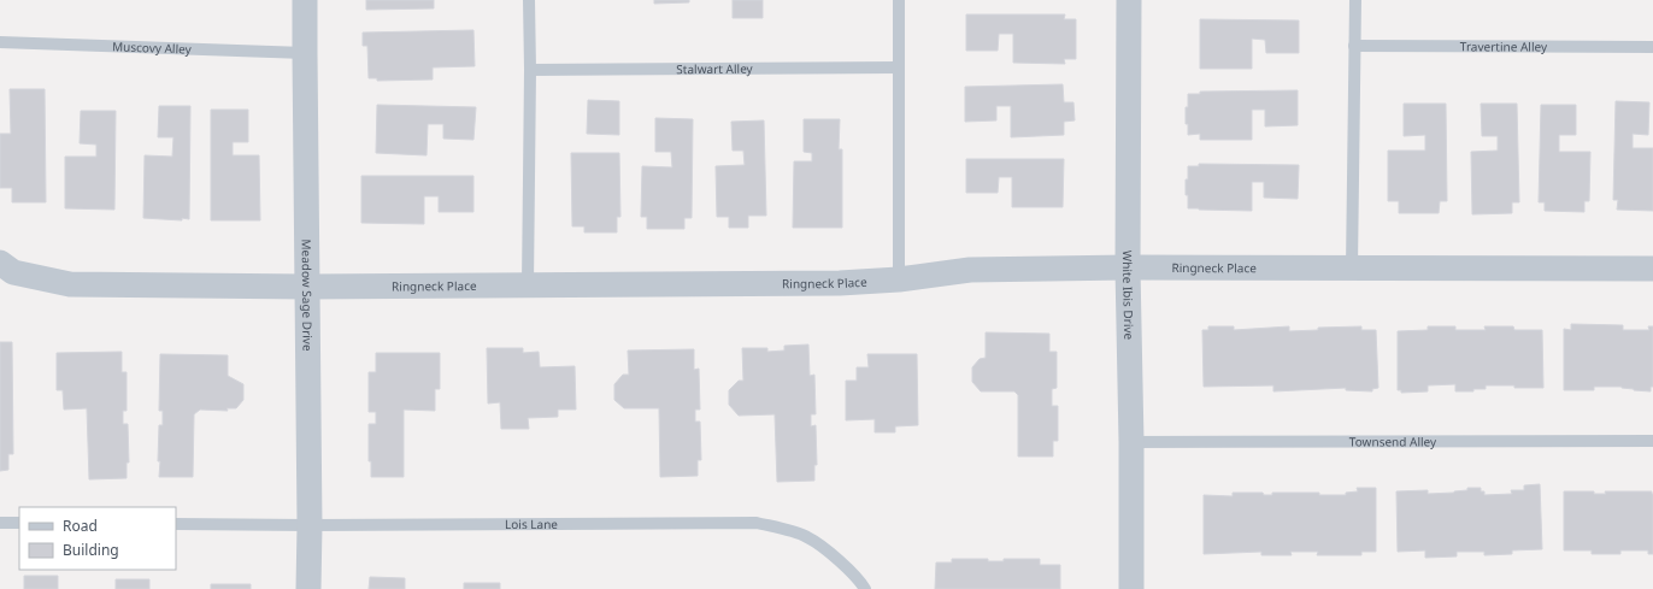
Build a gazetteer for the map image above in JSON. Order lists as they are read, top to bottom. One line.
{"streets":{"street":["Ringneck Place","Meadow Sage Drive","White Ibis Drive"],"lane":["Travertine Alley","Muscovy Alley","Stalwart Alley","Townsend Alley","Lois Lane"]},"crossings":[["Muscovy Alley","Meadow Sage Drive"],["Ringneck Place","Meadow Sage Drive"],["Ringneck Place","White Ibis Drive"],["Meadow Sage Drive","Lois Lane"],["White Ibis Drive","Townsend Alley"]],"legend":["Road","Building"]}
